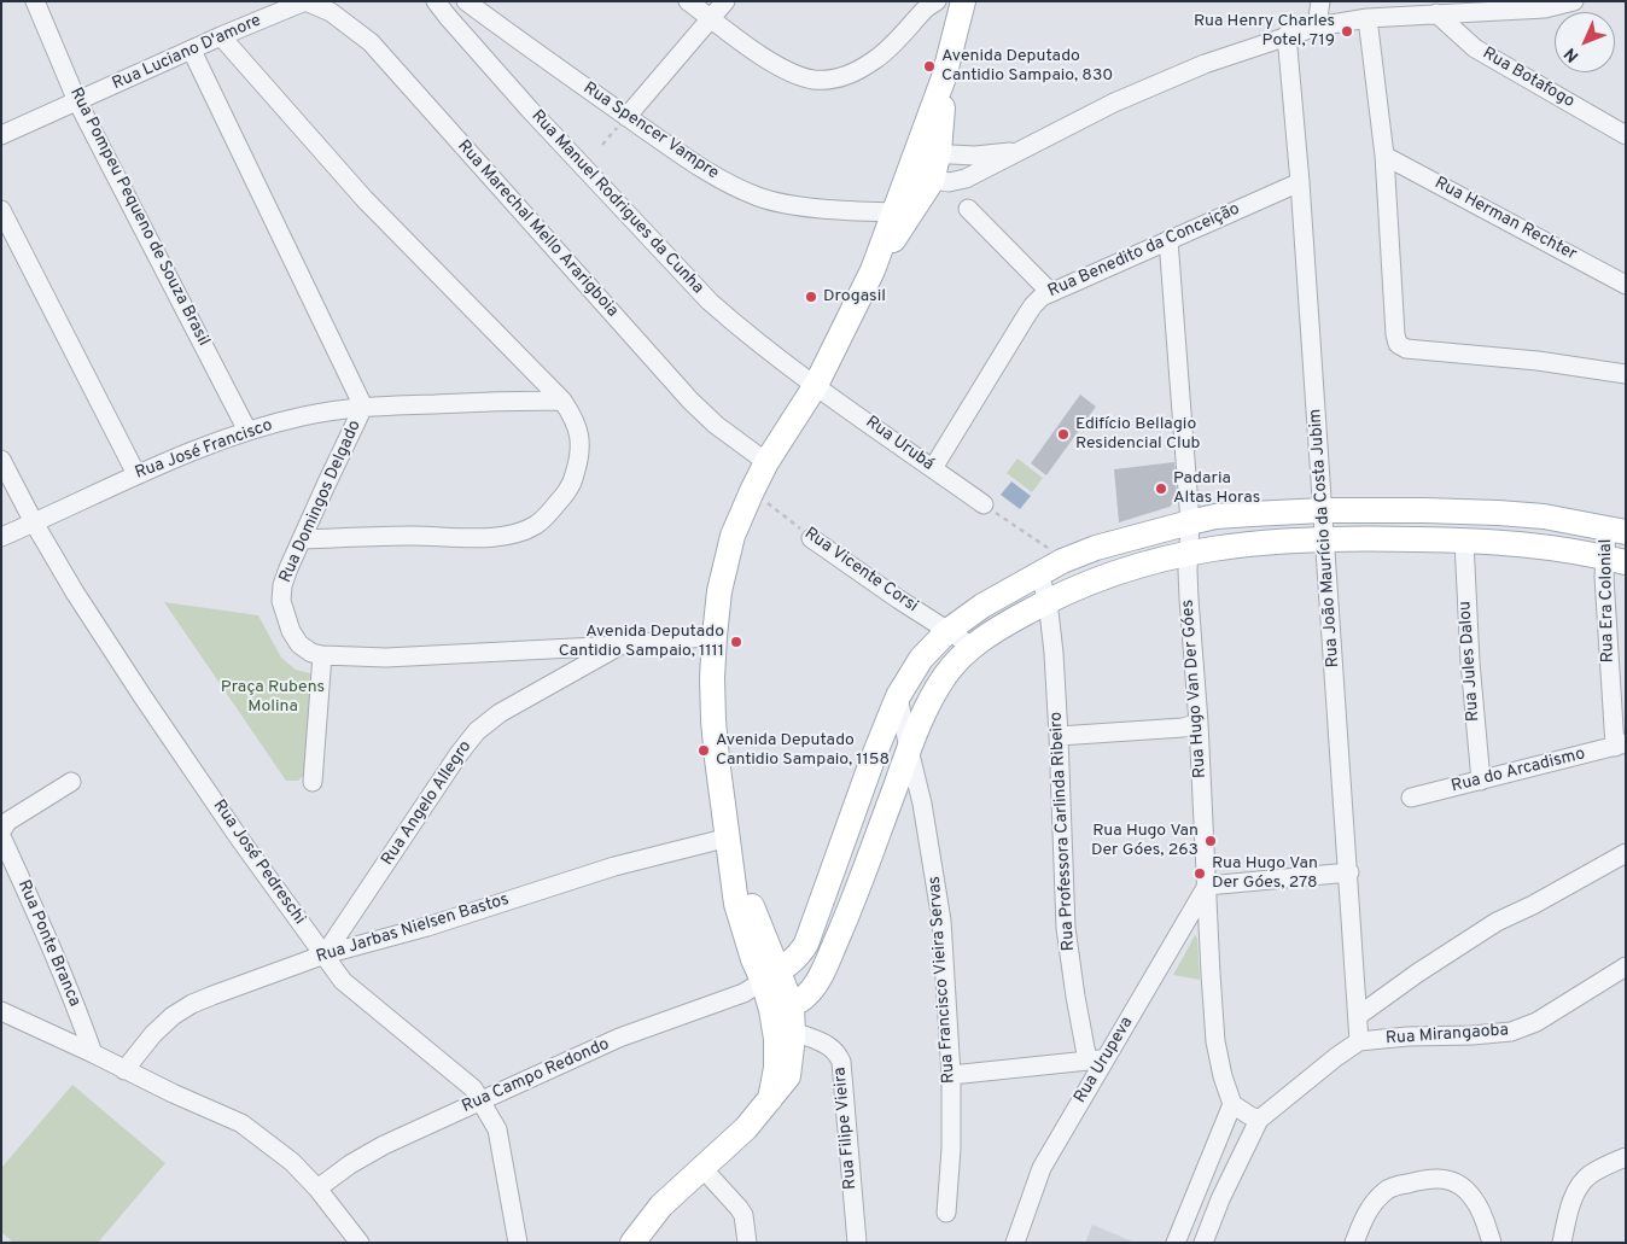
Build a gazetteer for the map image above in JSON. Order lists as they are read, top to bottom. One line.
{"streets":{"street":["Rua Luciano D'amore","Rua Botafogo","Rua Spencer Vampre","Rua Manuel Rodrigues da Cunha","Rua Pompeu Pequeno de Souza Brasil","Rua Herman Rechter","Rua Marechal Mello Ararigboia","Rua Benedito da Conceição","Rua Urubá","Rua José Francisco","Rua Domingos Delgado","Rua João Maurício da Costa Jubim","Rua Vicente Corsi","Rua Era Colonial","Rua Jules Dalou","Rua Hugo Van Der Góes","Rua do Arcadismo","Rua Angelo Allegro","Rua Professora Carlinda Ribeiro","Rua José Pedreschi","Rua Jarbas Nielsen Bastos","Rua Ponte Branca","Rua Francisco Vieira Servas","Rua Mirangaoba","Rua Urupeva","Rua Campo Redondo","Rua Filipe Vieira"]},"crossings":[["Rua Luciano D'amore","Rua Pompeu Pequeno de Souza Brasil"],["Rua Luciano D'amore","Rua Marechal Mello Ararigboia"],["Rua Luciano D'amore","Rua Domingos Delgado"],["Rua Manuel Rodrigues da Cunha","Rua Urubá"],["Rua Pompeu Pequeno de Souza Brasil","Rua José Francisco"],["Rua Benedito da Conceição","Rua Urubá"],["Rua Benedito da Conceição","Rua João Maurício da Costa Jubim"],["Rua Benedito da Conceição","Rua Hugo Van Der Góes"],["Rua José Francisco","Rua Domingos Delgado"],["Rua José Francisco","Rua José Pedreschi"],["Rua Domingos Delgado","Rua Angelo Allegro"],["Rua João Maurício da Costa Jubim","Rua Mirangaoba"],["Rua Era Colonial","Rua do Arcadismo"],["Rua Jules Dalou","Rua do Arcadismo"],["Rua Hugo Van Der Góes","Rua Urupeva"],["Rua Angelo Allegro","Rua José Pedreschi"],["Rua Angelo Allegro","Rua Jarbas Nielsen Bastos"],["Rua Professora Carlinda Ribeiro","Rua Urupeva"],["Rua José Pedreschi","Rua Jarbas Nielsen Bastos"],["Rua José Pedreschi","Rua Campo Redondo"]],"parks":["Praça Rubens Molina"],"places":["Rua Henry Charles Potel, 719","Avenida Deputado Cantidio Sampaio, 830","Drogasil","Edifício Bellagio Residencial Club","Padaria Altas Horas","Avenida Deputado Cantidio Sampaio, 1111","Avenida Deputado Cantidio Sampaio, 1158","Rua Hugo Van Der Góes, 263","Rua Hugo Van Der Góes, 278"],"north":"bottom left"}
